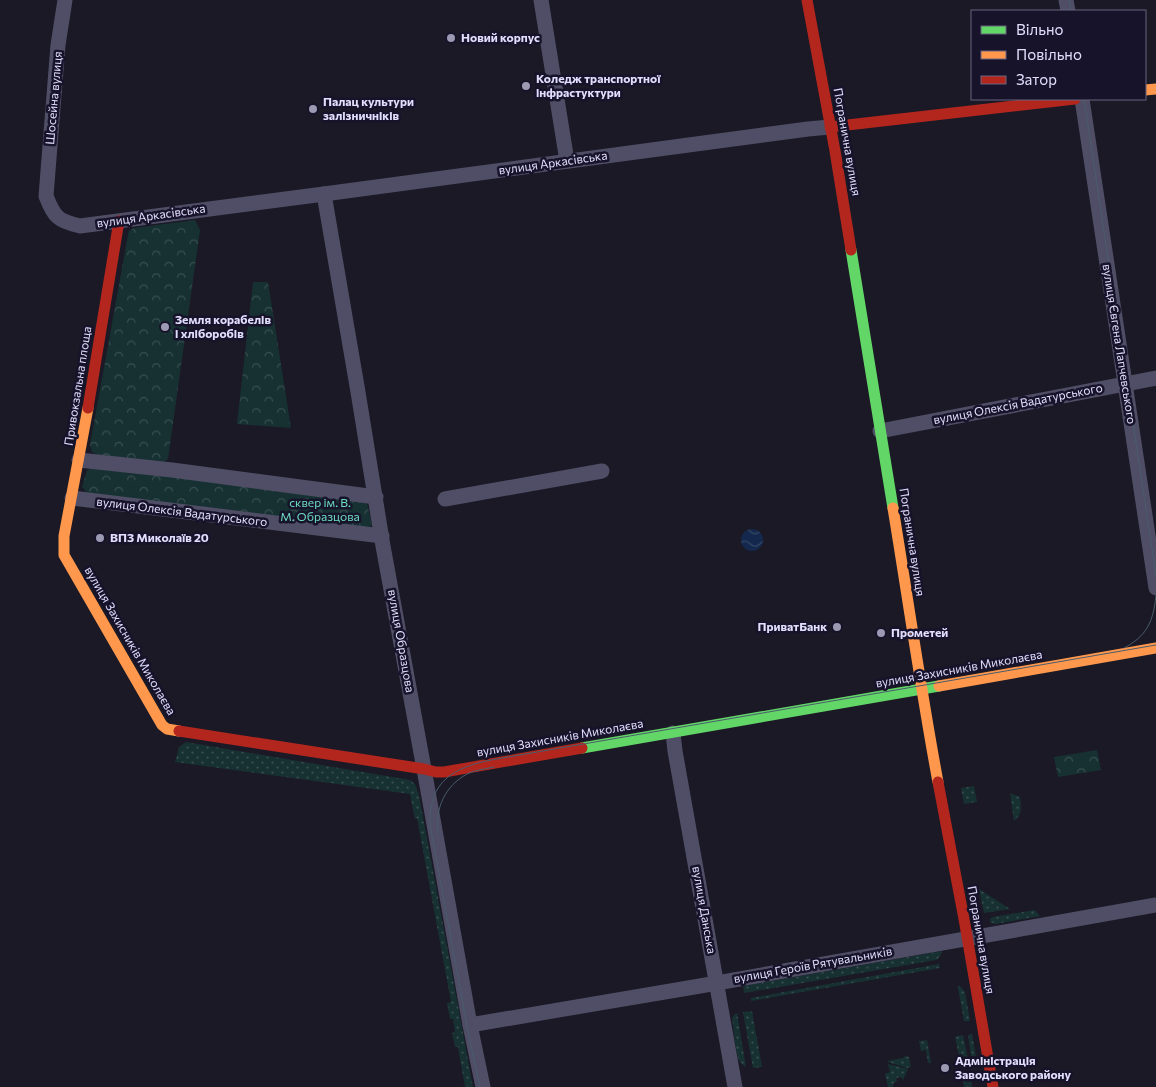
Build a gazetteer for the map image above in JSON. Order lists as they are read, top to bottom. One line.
{"streets":{"street":["Шосейна вулиця","Погранична вулиця","вулиця Аркасівська","вулиця Євгена Лапчевського","Привокзальна площа","вулиця Олексія Вадатурського","вулиця Захисників Миколаєва","вулиця Образцова","вулиця Данська","вулиця Героїв Рятувальників"]},"crossings":[["Шосейна вулиця","вулиця Аркасівська"],["Погранична вулиця","вулиця Аркасівська"],["Погранична вулиця","вулиця Олексія Вадатурського"],["Погранична вулиця","вулиця Захисників Миколаєва"],["Погранична вулиця","вулиця Героїв Рятувальників"],["вулиця Аркасівська","Привокзальна площа"],["вулиця Аркасівська","вулиця Образцова"],["вулиця Євгена Лапчевського","вулиця Олексія Вадатурського"],["Привокзальна площа","вулиця Олексія Вадатурського"],["Привокзальна площа","вулиця Захисників Миколаєва"],["вулиця Олексія Вадатурського","вулиця Образцова"],["вулиця Захисників Миколаєва","вулиця Образцова"],["вулиця Захисників Миколаєва","вулиця Данська"],["вулиця Образцова","вулиця Героїв Рятувальників"],["вулиця Данська","вулиця Героїв Рятувальників"]],"parks":["сквер ім. В. М. Образцова"],"places":["Новий корпус","Коледж транспортної інфрастуктури","Палац культури залізничніків","Земля корабелів і хліборобів","ВПЗ Миколаїв 20","ПриватБанк","Прометей","Адміністрація Заводського району"],"legend":["Вільно","Повільно","Затор"]}
